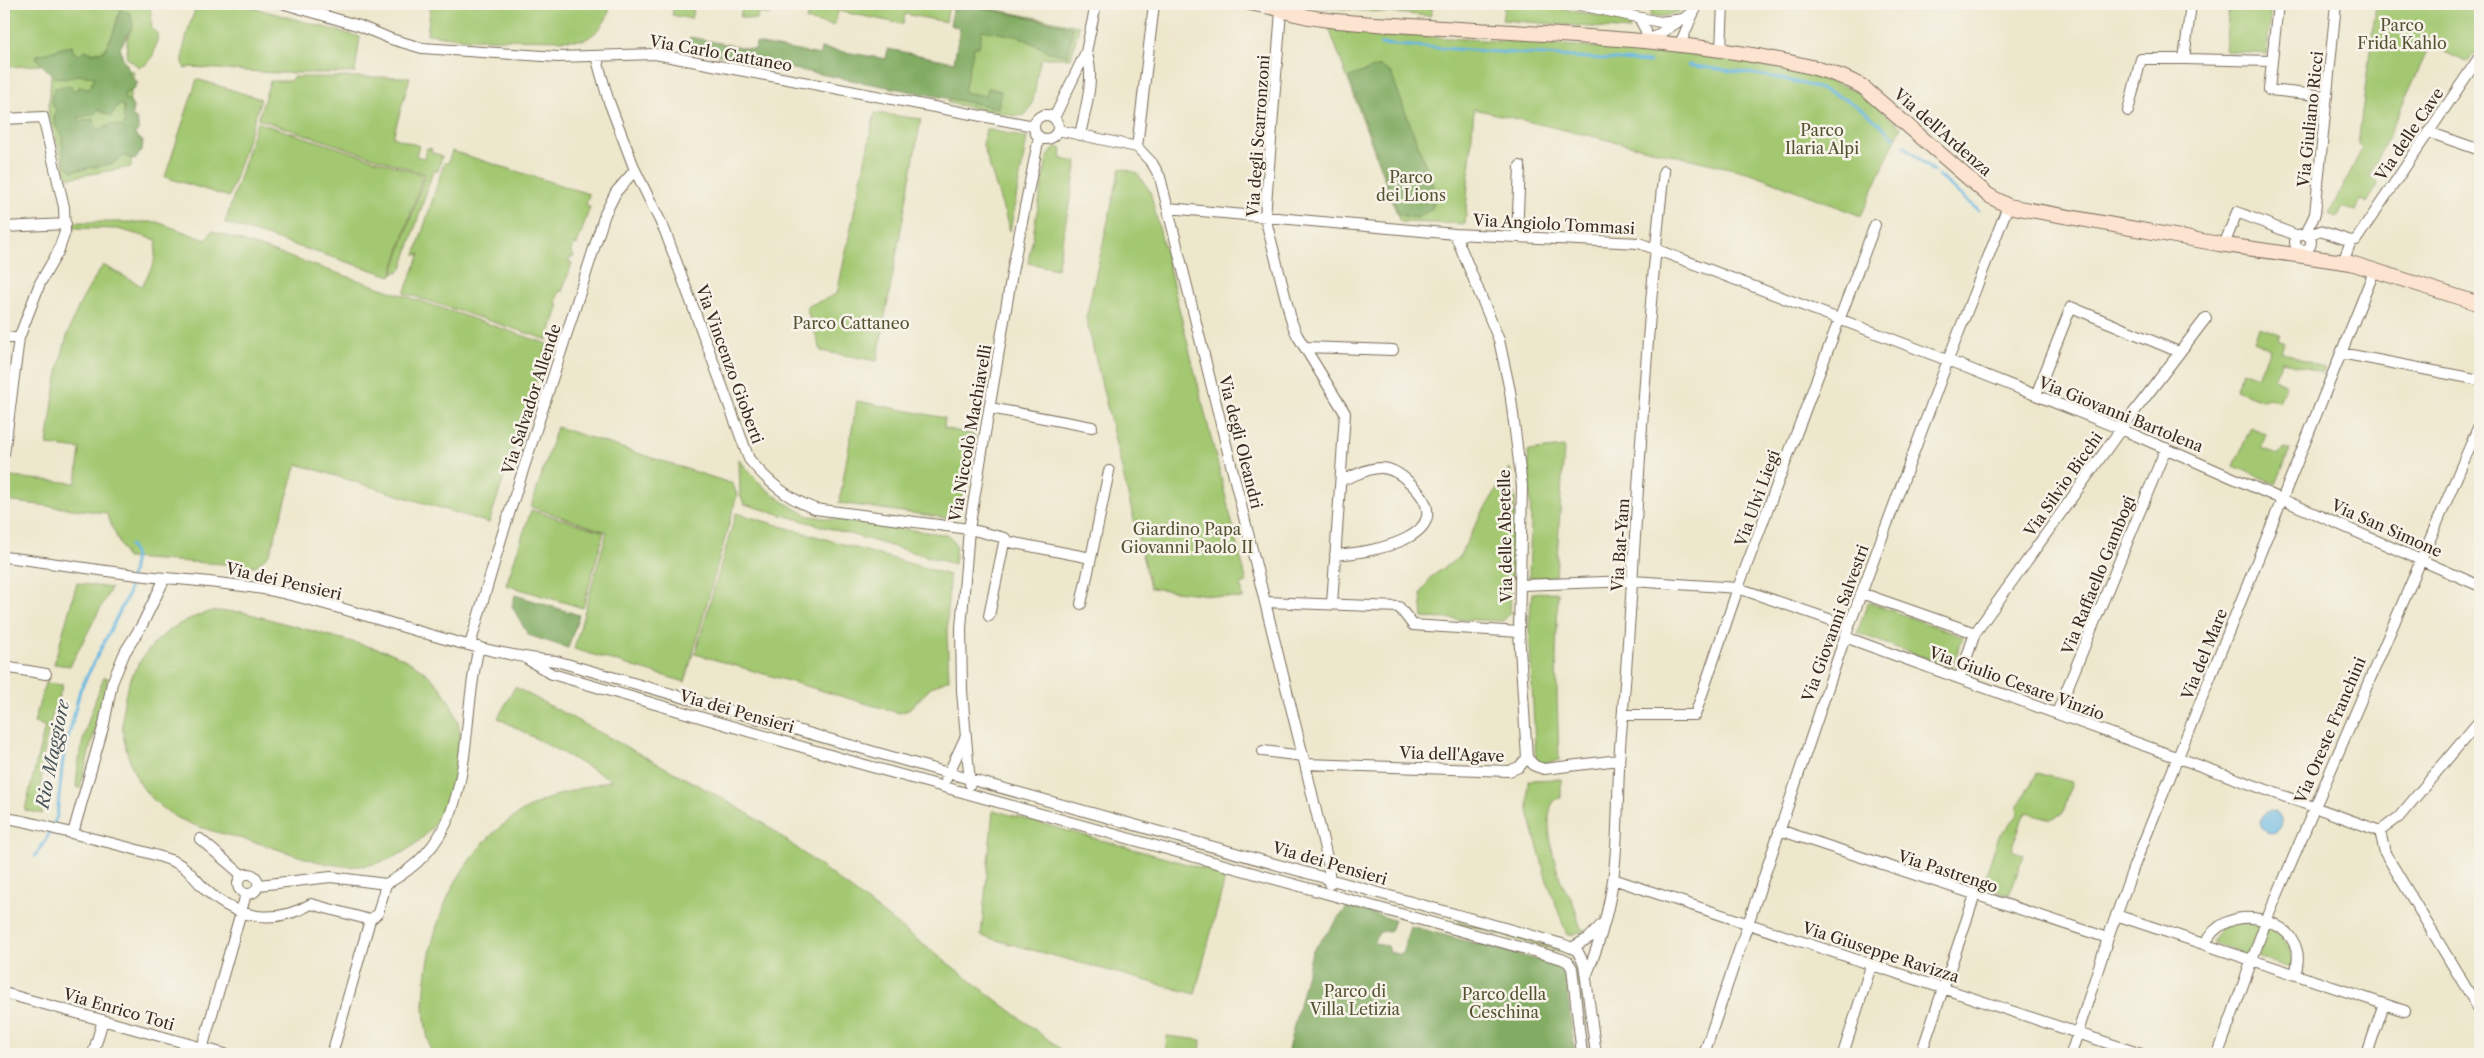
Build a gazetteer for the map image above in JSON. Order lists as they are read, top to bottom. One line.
{"streets":{"main road":["Via dell'Ardenza"],"street":["Via Carlo Cattaneo","Via Giuliano Ricci","Via delle Cave","Via degli Scarronzoni","Via Angiolo Tommasi","Via Vincenzo Gioberti","Via Salvador Allende","Via Giovanni Bartolena","Via Niccolò Machiavelli","Via degli Oleandri","Via Silvio Bicchi","Via Ulvi Liegi","Via San Simone","Via delle Abetelle","Via Bat-Yam","Via Raffaello Gambogi","Via dei Pensieri","Via Giovanni Salvestri","Via del Mare","Via Giulio Cesare Vinzio","Via Oreste Franchini","Via dell'Agave","Via Pastrengo","Via Giuseppe Ravizza","Via Enrico Toti"]},"crossings":[["Via Carlo Cattaneo","Via Vincenzo Gioberti"],["Via Carlo Cattaneo","Via Niccolò Machiavelli"],["Via Giuliano Ricci","Via dell'Ardenza"],["Via dell'Ardenza","Via degli Scarronzoni"],["Via dell'Ardenza","Via Giovanni Salvestri"],["Via degli Scarronzoni","Via Angiolo Tommasi"],["Via Angiolo Tommasi","Via Giovanni Bartolena"],["Via Angiolo Tommasi","Via degli Oleandri"],["Via Angiolo Tommasi","Via Ulvi Liegi"],["Via Angiolo Tommasi","Via delle Abetelle"],["Via Angiolo Tommasi","Via Bat-Yam"],["Via Angiolo Tommasi","Via Giovanni Salvestri"],["Via Vincenzo Gioberti","Via Salvador Allende"],["Via Vincenzo Gioberti","Via Niccolò Machiavelli"],["Via Salvador Allende","Via dei Pensieri"],["Via Giovanni Bartolena","Via Silvio Bicchi"],["Via Giovanni Bartolena","Via San Simone"],["Via Giovanni Bartolena","Via Raffaello Gambogi"],["Via Giovanni Bartolena","Via Giovanni Salvestri"],["Via Giovanni Bartolena","Via del Mare"],["Via Niccolò Machiavelli","Via dei Pensieri"],["Via degli Oleandri","Via dei Pensieri"],["Via degli Oleandri","Via dell'Agave"],["Via Silvio Bicchi","Via Giulio Cesare Vinzio"],["Via Ulvi Liegi","Via Bat-Yam"],["Via San Simone","Via del Mare"],["Via San Simone","Via Oreste Franchini"],["Via delle Abetelle","Via dell'Agave"],["Via Bat-Yam","Via dell'Agave"],["Via Bat-Yam","Via Giuseppe Ravizza"],["Via Raffaello Gambogi","Via Giulio Cesare Vinzio"],["Via Giovanni Salvestri","Via Giulio Cesare Vinzio"],["Via Giovanni Salvestri","Via Pastrengo"],["Via Giovanni Salvestri","Via Giuseppe Ravizza"],["Via del Mare","Via Giulio Cesare Vinzio"],["Via del Mare","Via Pastrengo"],["Via del Mare","Via Giuseppe Ravizza"],["Via Giulio Cesare Vinzio","Via Oreste Franchini"]],"water":["Rio Maggiore"],"parks":["Parco Frida Kahlo","Parco Ilaria Alpi","Parco dei Lions","Parco Cattaneo","Giardino Papa Giovanni Paolo II","Parco di Villa Letizia","Parco della Ceschina"]}
